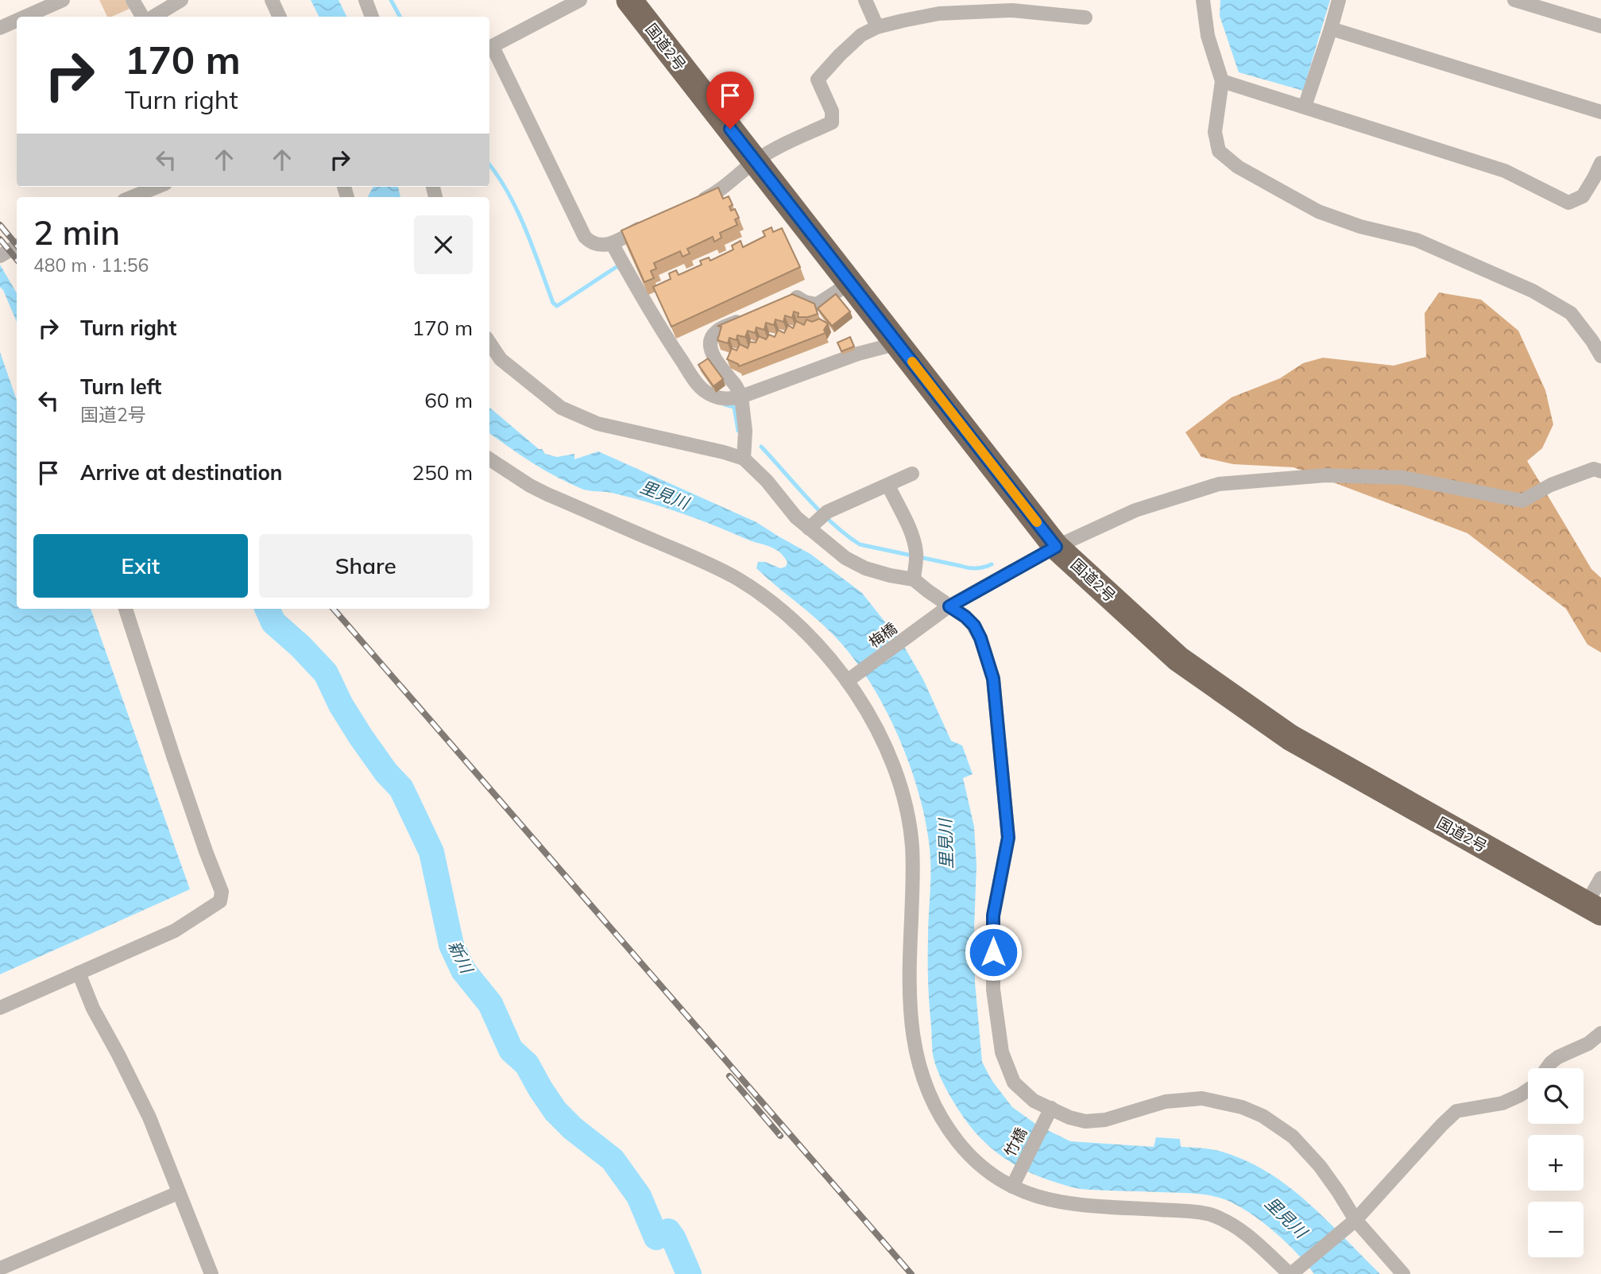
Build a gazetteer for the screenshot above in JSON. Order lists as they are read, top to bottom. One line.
{"streets":{"highway":["国道2号"],"street":["梅橋","竹橋"]},"crossings":[["国道2号","梅橋"]],"water":["里見川","新川"],"page":{"turn":["170 m","Turn right"],"heading":["2 min","480 m · 11:56"],"list":[{"name":"Turn right","value":"170 m"},{"name":"Turn left","note":"国道2号","value":"60 m"},{"name":"Arrive at destination","value":"250 m"}],"buttons":["Exit","Share"],"map_buttons":["+","−"]}}
